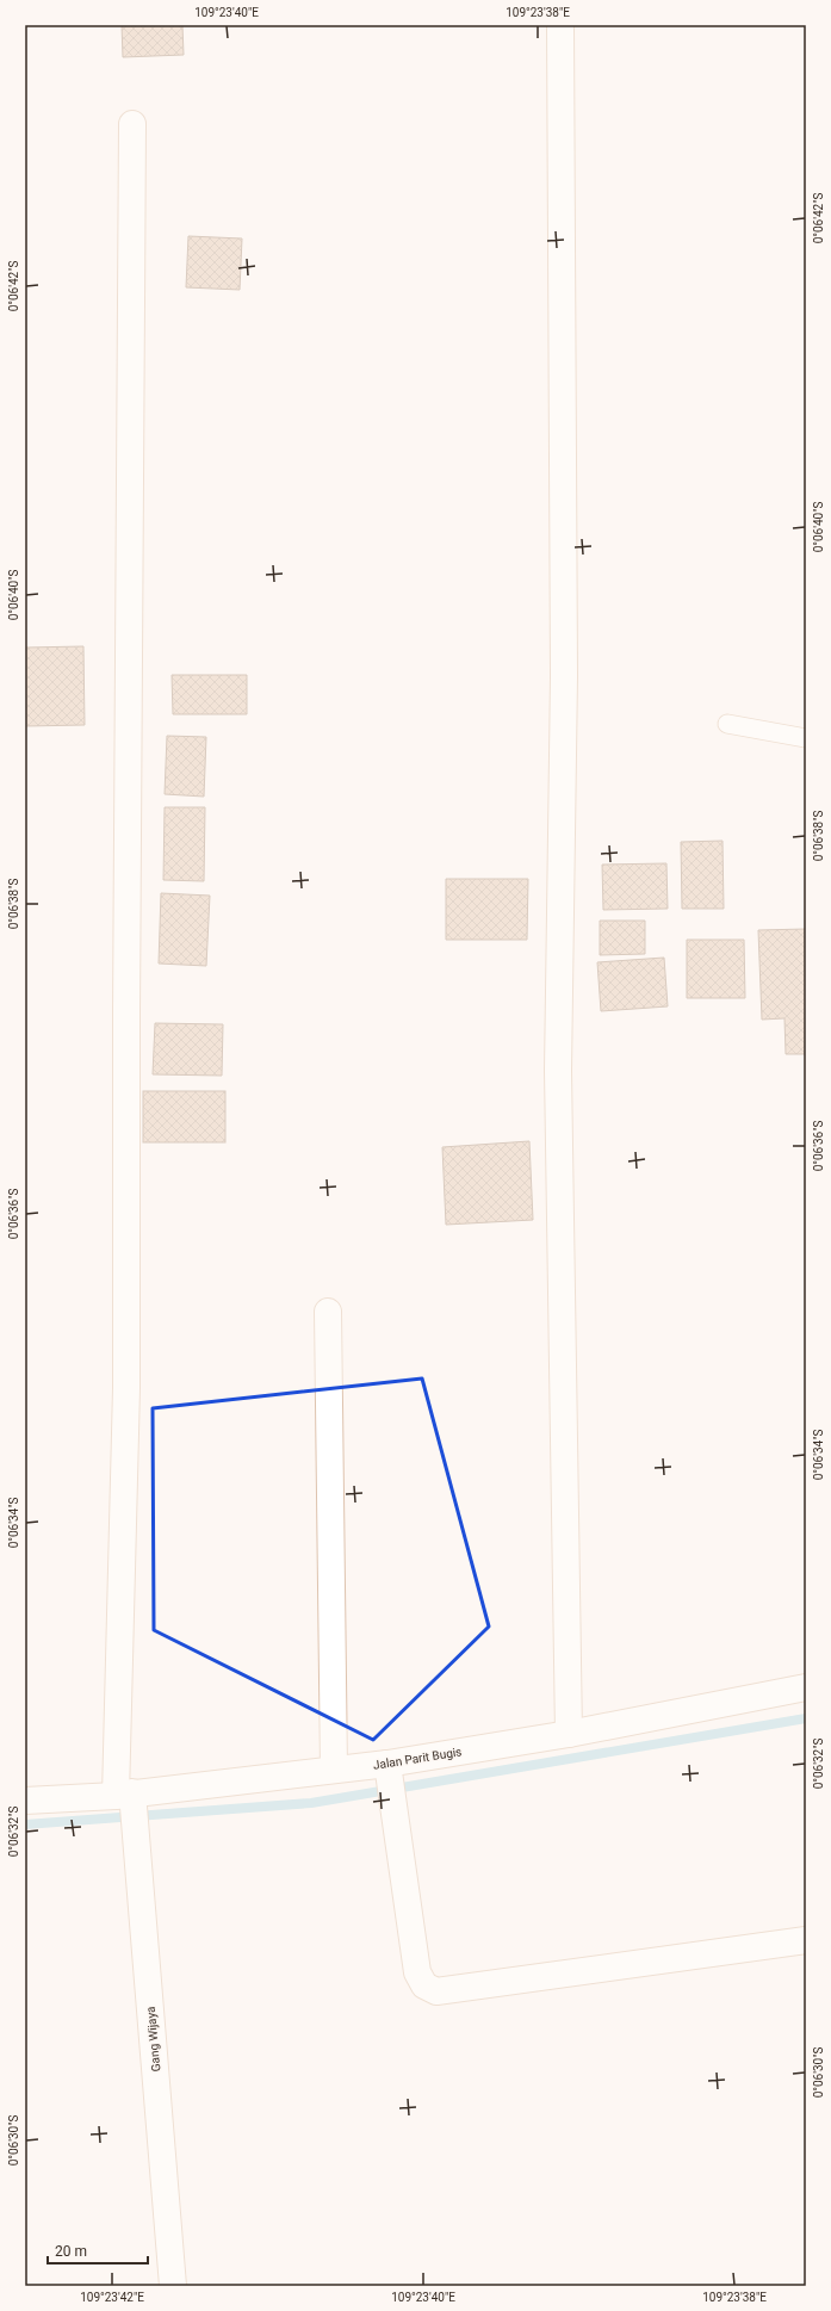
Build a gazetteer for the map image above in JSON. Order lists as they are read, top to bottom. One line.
{"streets":{"street":["Jalan Parit Bugis","Gang Wijaya"]},"crossings":[["Jalan Parit Bugis","Gang Wijaya"]],"scale_bar":"20 m","coordinates":["109°23'40\"E","109°23'38\"E","0°06'42\"S","0°06'40\"S","0°06'38\"S","0°06'36\"S","0°06'34\"S","0°06'32\"S","0°06'30\"S","109°23'42\"E"]}
